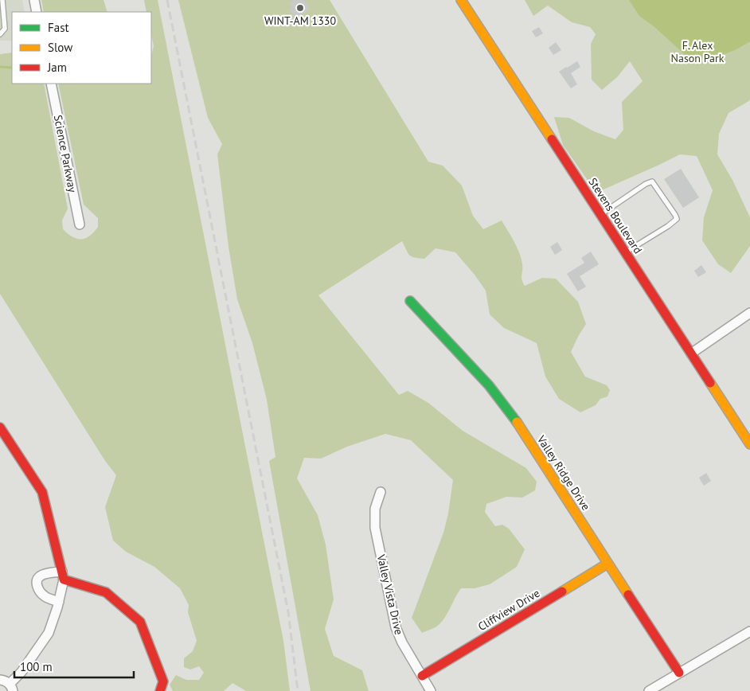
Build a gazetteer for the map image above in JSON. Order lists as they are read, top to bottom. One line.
{"streets":{"street":["Science Parkway","Stevens Boulevard","Valley Ridge Drive","Valley Vista Drive","Cliffview Drive"]},"crossings":[["Valley Ridge Drive","Cliffview Drive"],["Valley Vista Drive","Cliffview Drive"]],"parks":["F. Alex Nason Park"],"places":["WINT-AM 1330"],"legend":["Fast","Slow","Jam"],"scale_bar":"100 m"}
